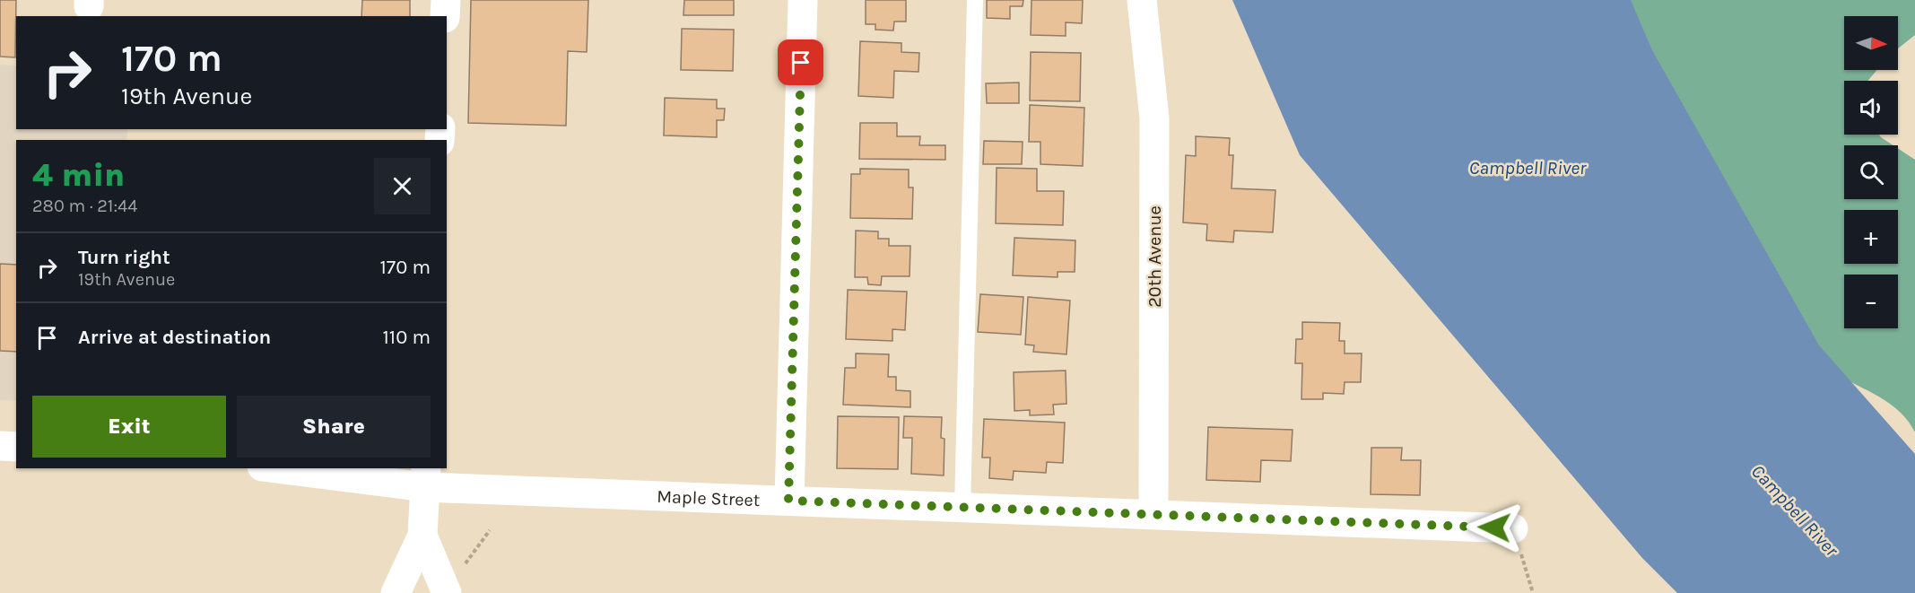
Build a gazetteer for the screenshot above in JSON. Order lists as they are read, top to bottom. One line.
{"streets":{"street":["20th Avenue","Maple Street"]},"crossings":[["20th Avenue","Maple Street"]],"water":["Campbell River"],"north":"right","page":{"map_buttons":["+","−"],"turn":["170 m","19th Avenue"],"heading":["4 min","280 m · 21:44"],"list":[{"name":"Turn right","note":"19th Avenue","value":"170 m"},{"name":"Arrive at destination","value":"110 m"}],"buttons":["Exit","Share"]}}
